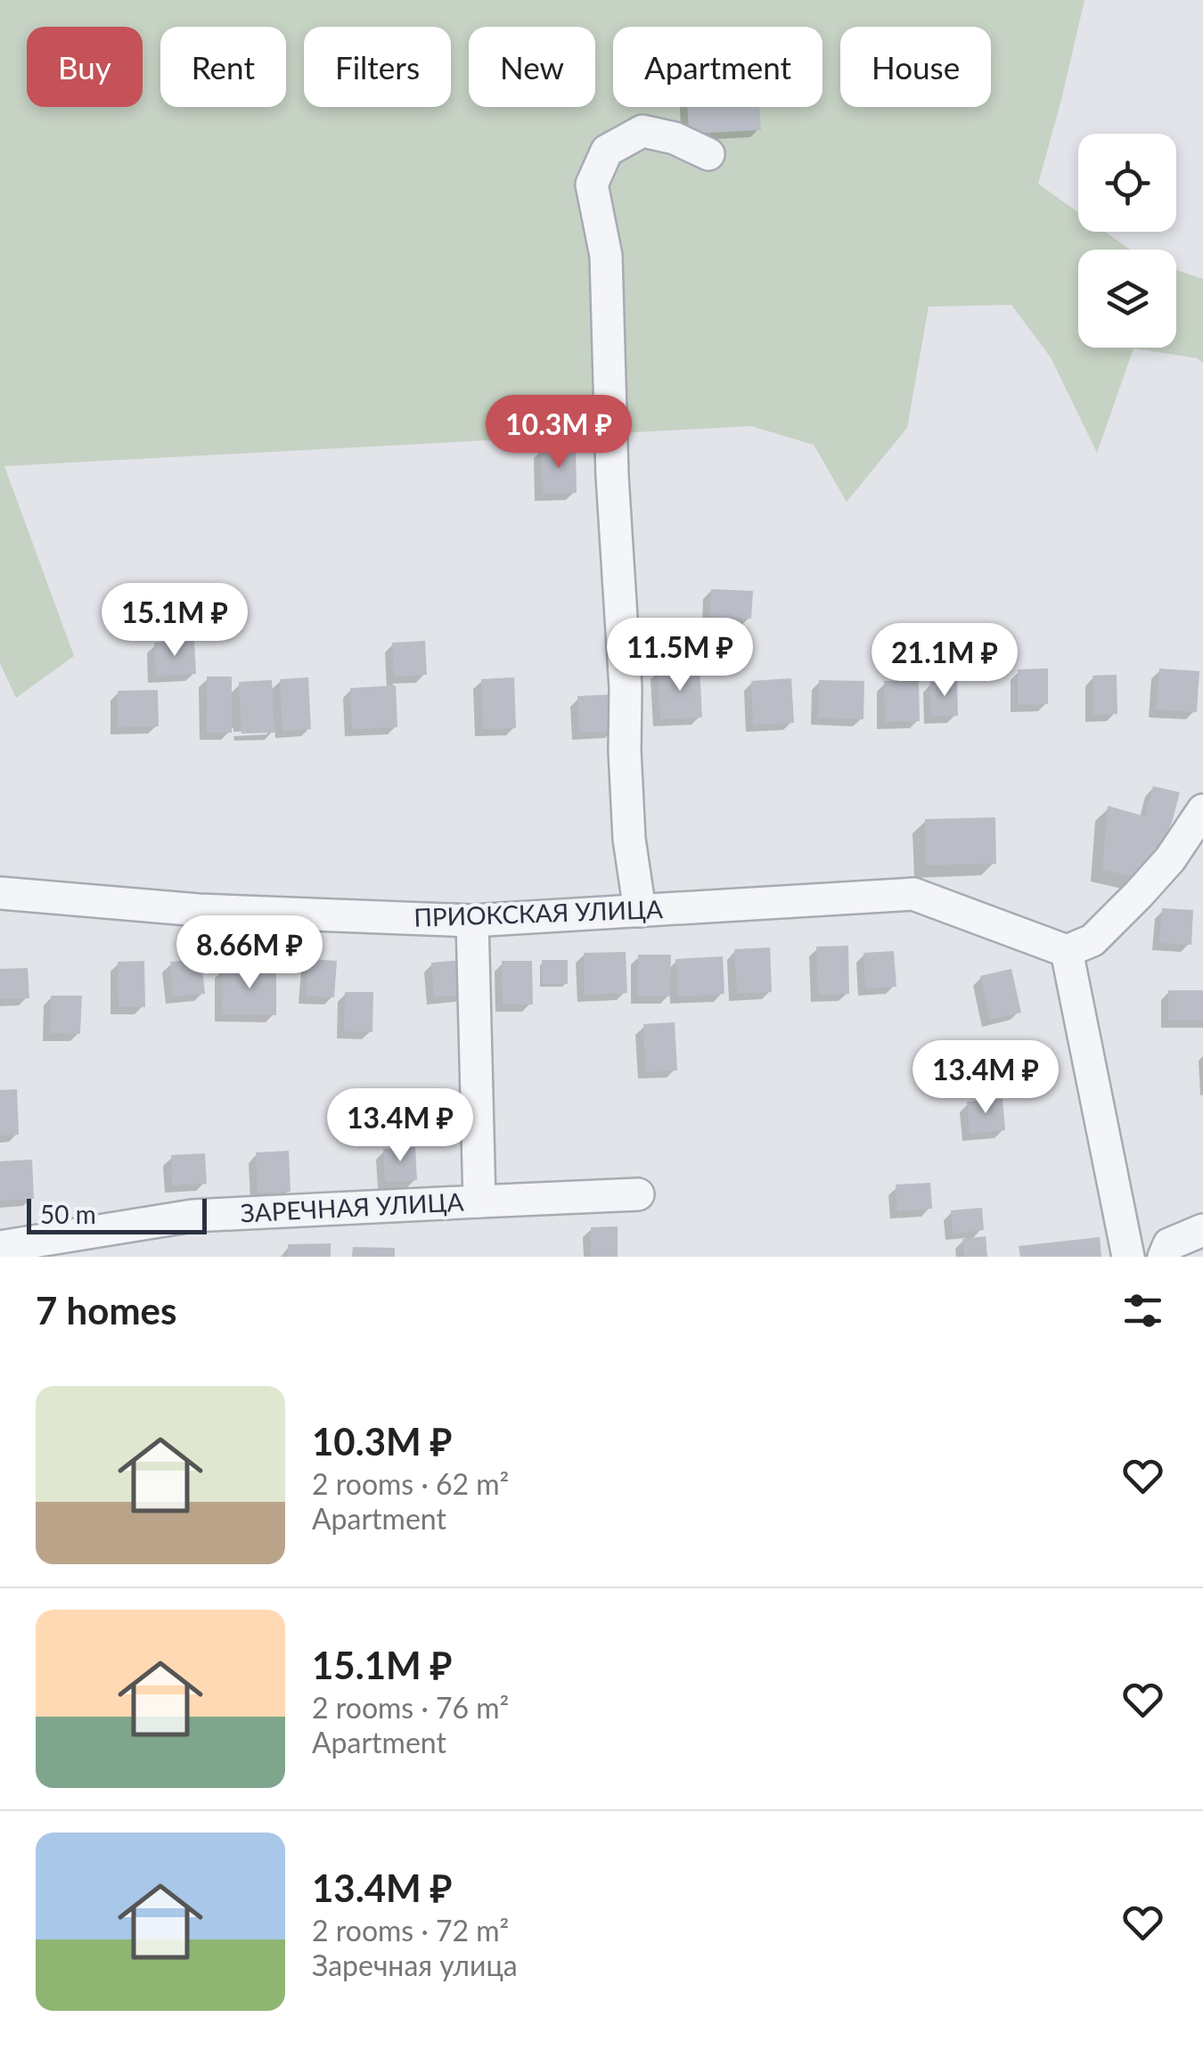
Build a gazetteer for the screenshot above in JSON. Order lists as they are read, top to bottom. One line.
{"streets":{"street":["ПРИОКСКАЯ УЛИЦА","ЗАРЕЧНАЯ УЛИЦА"]},"crossings":[["ПРИОКСКАЯ УЛИЦА","ЗАРЕЧНАЯ УЛИЦА"]],"scale_bar":"50 m","page":{"chip":["Buy","Rent","Filters","New","Apartment","House"],"price":["10.3M ₽","15.1M ₽","11.5M ₽","21.1M ₽","8.66M ₽","13.4M ₽","13.4M ₽"],"scale":"50 m","heading":"7 homes","list":[{"name":"10.3M ₽","note":"2 rooms · 62 m² · Apartment"},{"name":"15.1M ₽","note":"2 rooms · 76 m² · Apartment"},{"name":"13.4M ₽","note":"2 rooms · 72 m² · Заречная улица"}]}}
